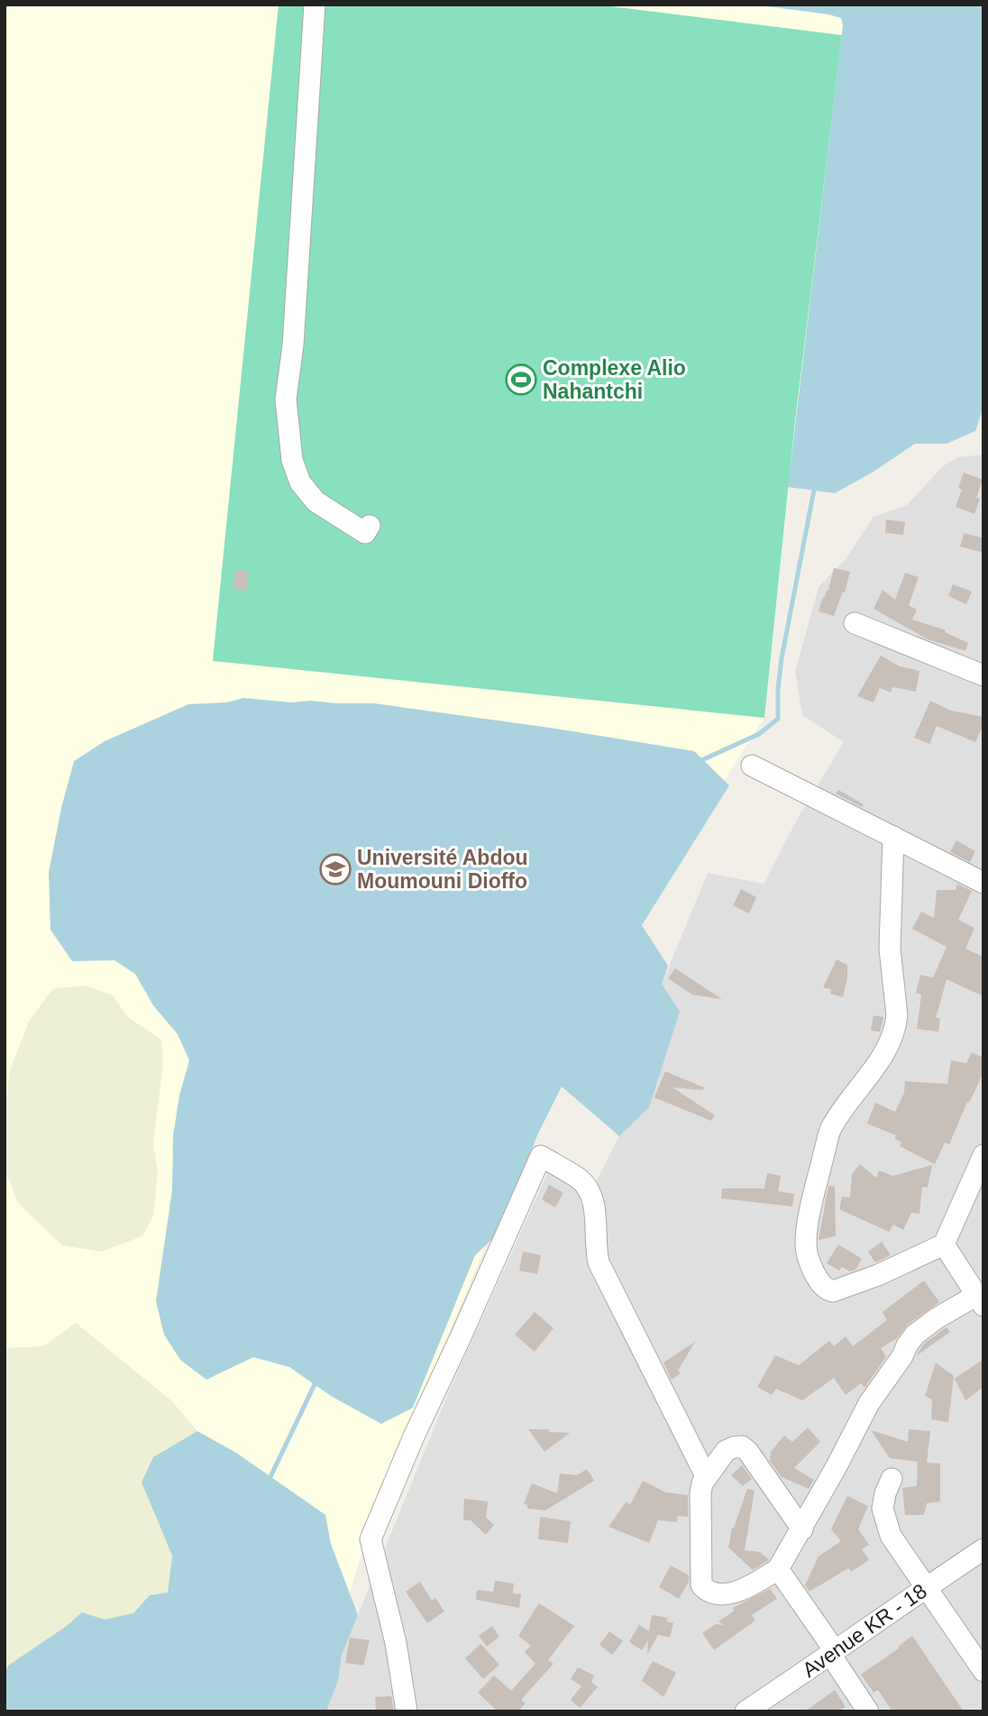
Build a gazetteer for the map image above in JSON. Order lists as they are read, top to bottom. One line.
{"streets":{"street":["Avenue KR - 18"]},"places":{"sports":["Complexe Alio Nahantchi"],"school or university":["Université Abdou Moumouni Dioffo"]}}
